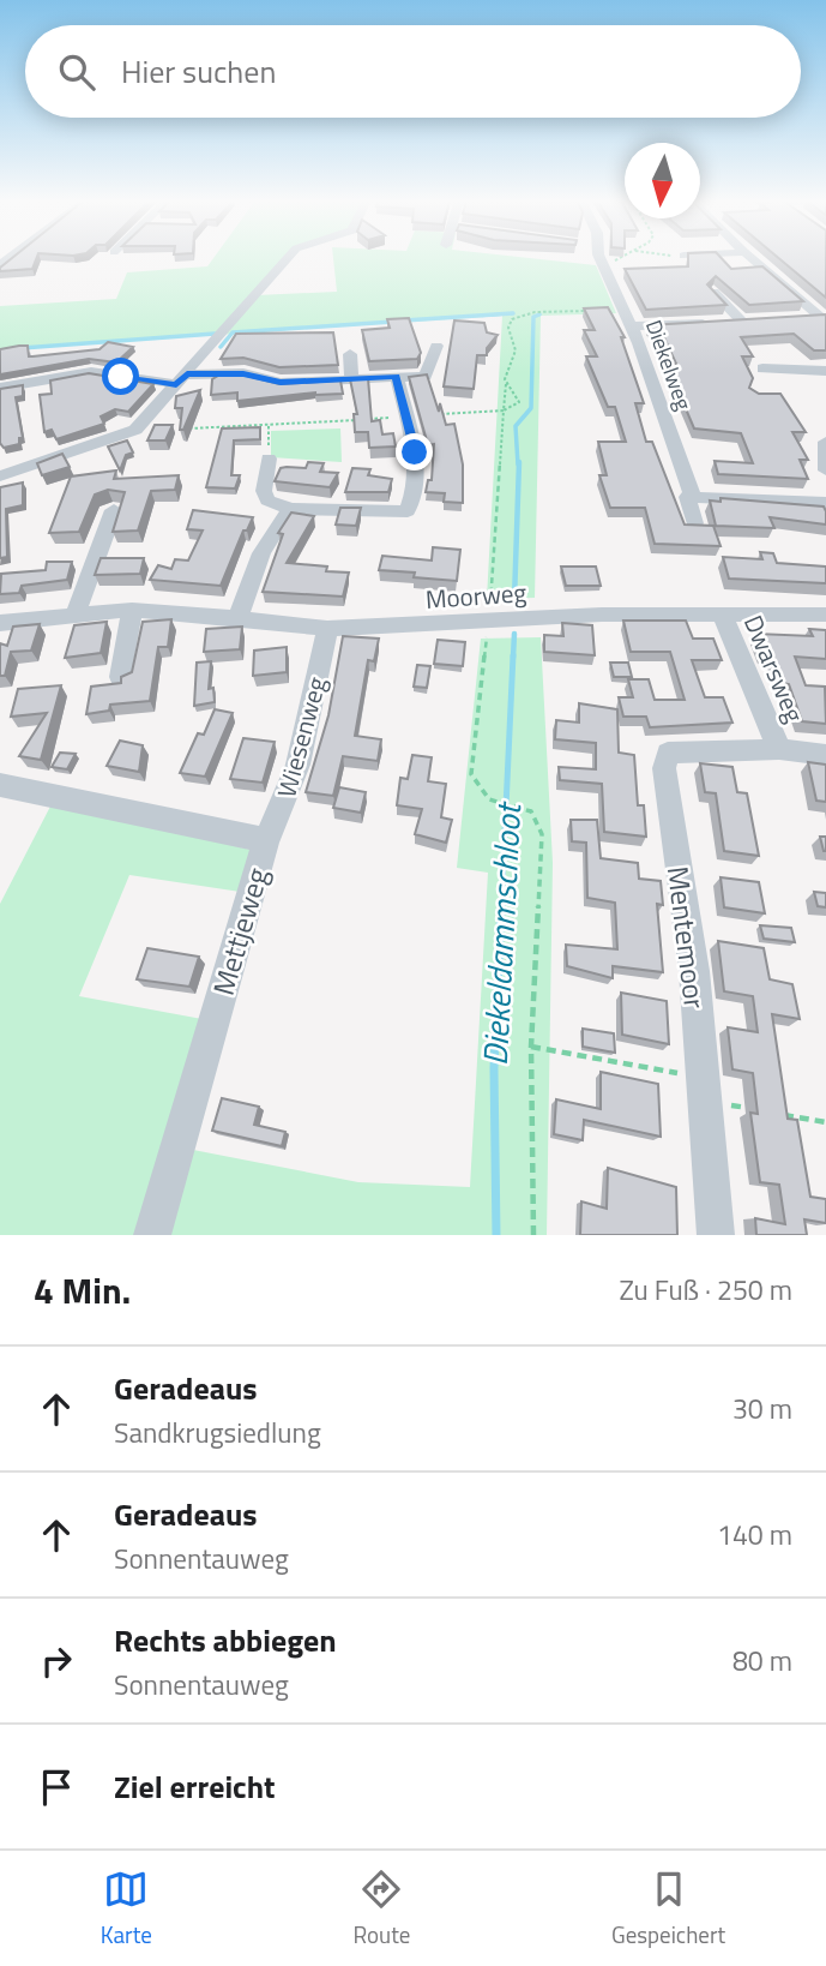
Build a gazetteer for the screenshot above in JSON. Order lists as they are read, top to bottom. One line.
{"streets":{"street":["Diekelweg","Moorweg","Dwarsweg","Wiesenweg","Mettjeweg","Mentemoor"]},"crossings":[["Moorweg","Dwarsweg"],["Moorweg","Wiesenweg"],["Dwarsweg","Mentemoor"],["Wiesenweg","Mettjeweg"]],"water":["Diekeldammschloot"],"north":"bottom","page":{"search":"Hier suchen","heading":["4 Min.","Zu Fuß · 250 m"],"list":[["Geradeaus","Sandkrugsiedlung","30 m"],["Geradeaus","Sonnentauweg","140 m"],["Rechts abbiegen","Sonnentauweg","80 m"],"Ziel erreicht"],"nav":["Karte","Route","Gespeichert"]}}
